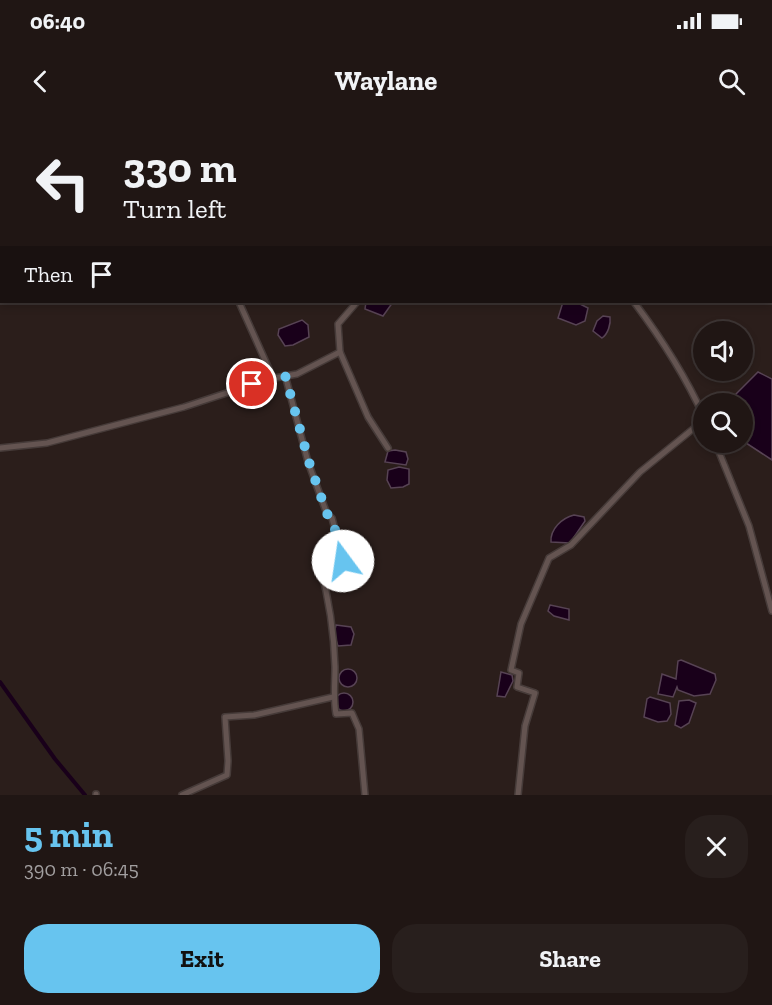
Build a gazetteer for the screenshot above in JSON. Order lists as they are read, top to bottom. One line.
{"page":{"status":"06:40","header":"Waylane","turn":["330 m","Turn left"],"then":"Then","heading":["5 min","390 m · 06:45"],"buttons":["Exit","Share"]}}
